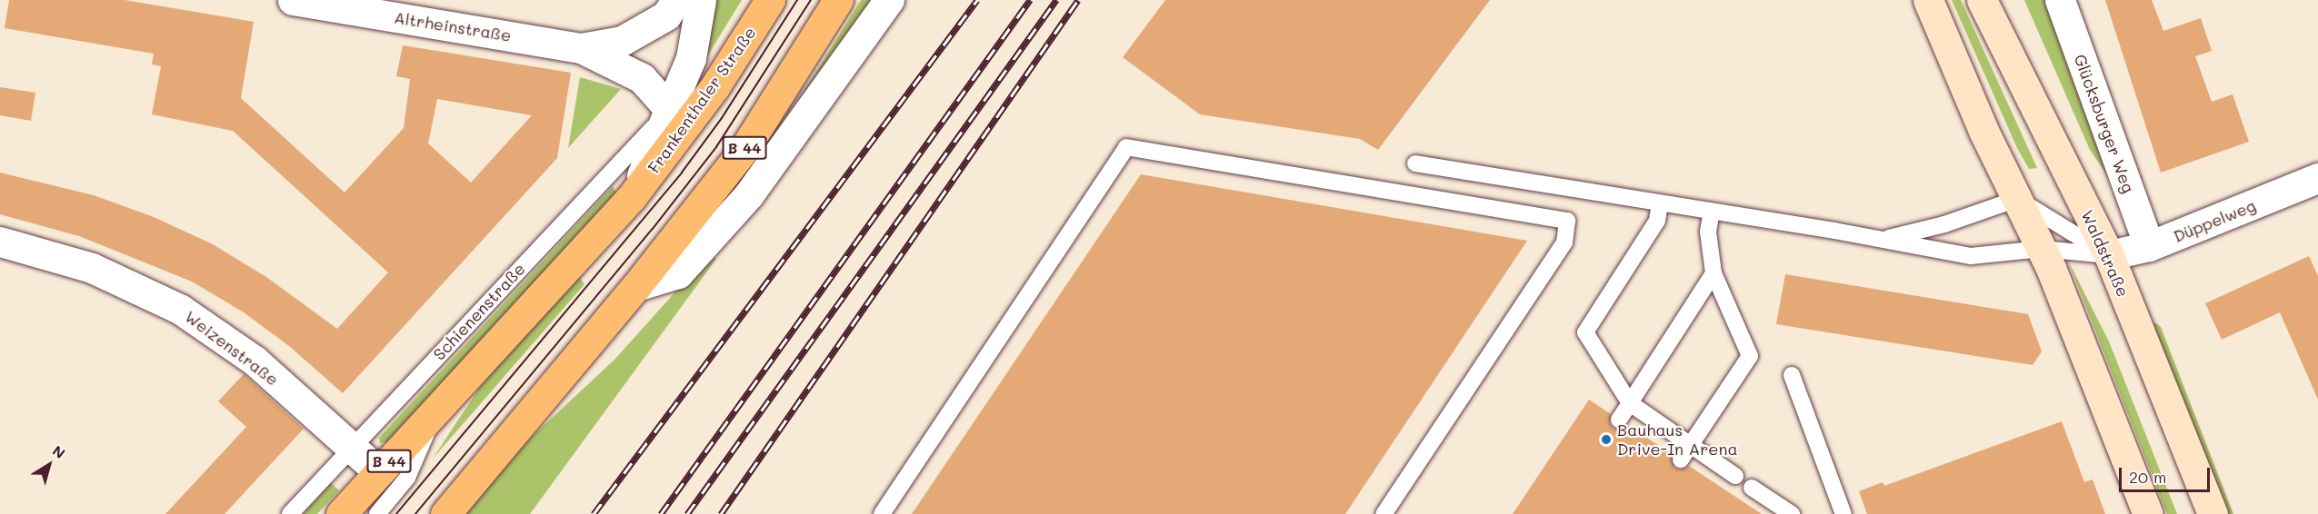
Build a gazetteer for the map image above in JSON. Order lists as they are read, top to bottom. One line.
{"streets":{"main road":["Frankenthaler Straße","B 44","Waldstraße","Schienenstraße"],"street":["Altrheinstraße","Glücksburger Weg","Düppelweg","Weizenstraße"]},"crossings":[["Altrheinstraße","Schienenstraße"],["Frankenthaler Straße","Schienenstraße"],["Glücksburger Weg","Düppelweg"],["Düppelweg","Waldstraße"],["Schienenstraße","Weizenstraße"]],"places":["Bauhaus Drive-In Arena"],"scale_bar":"20 m","north":"top right"}
